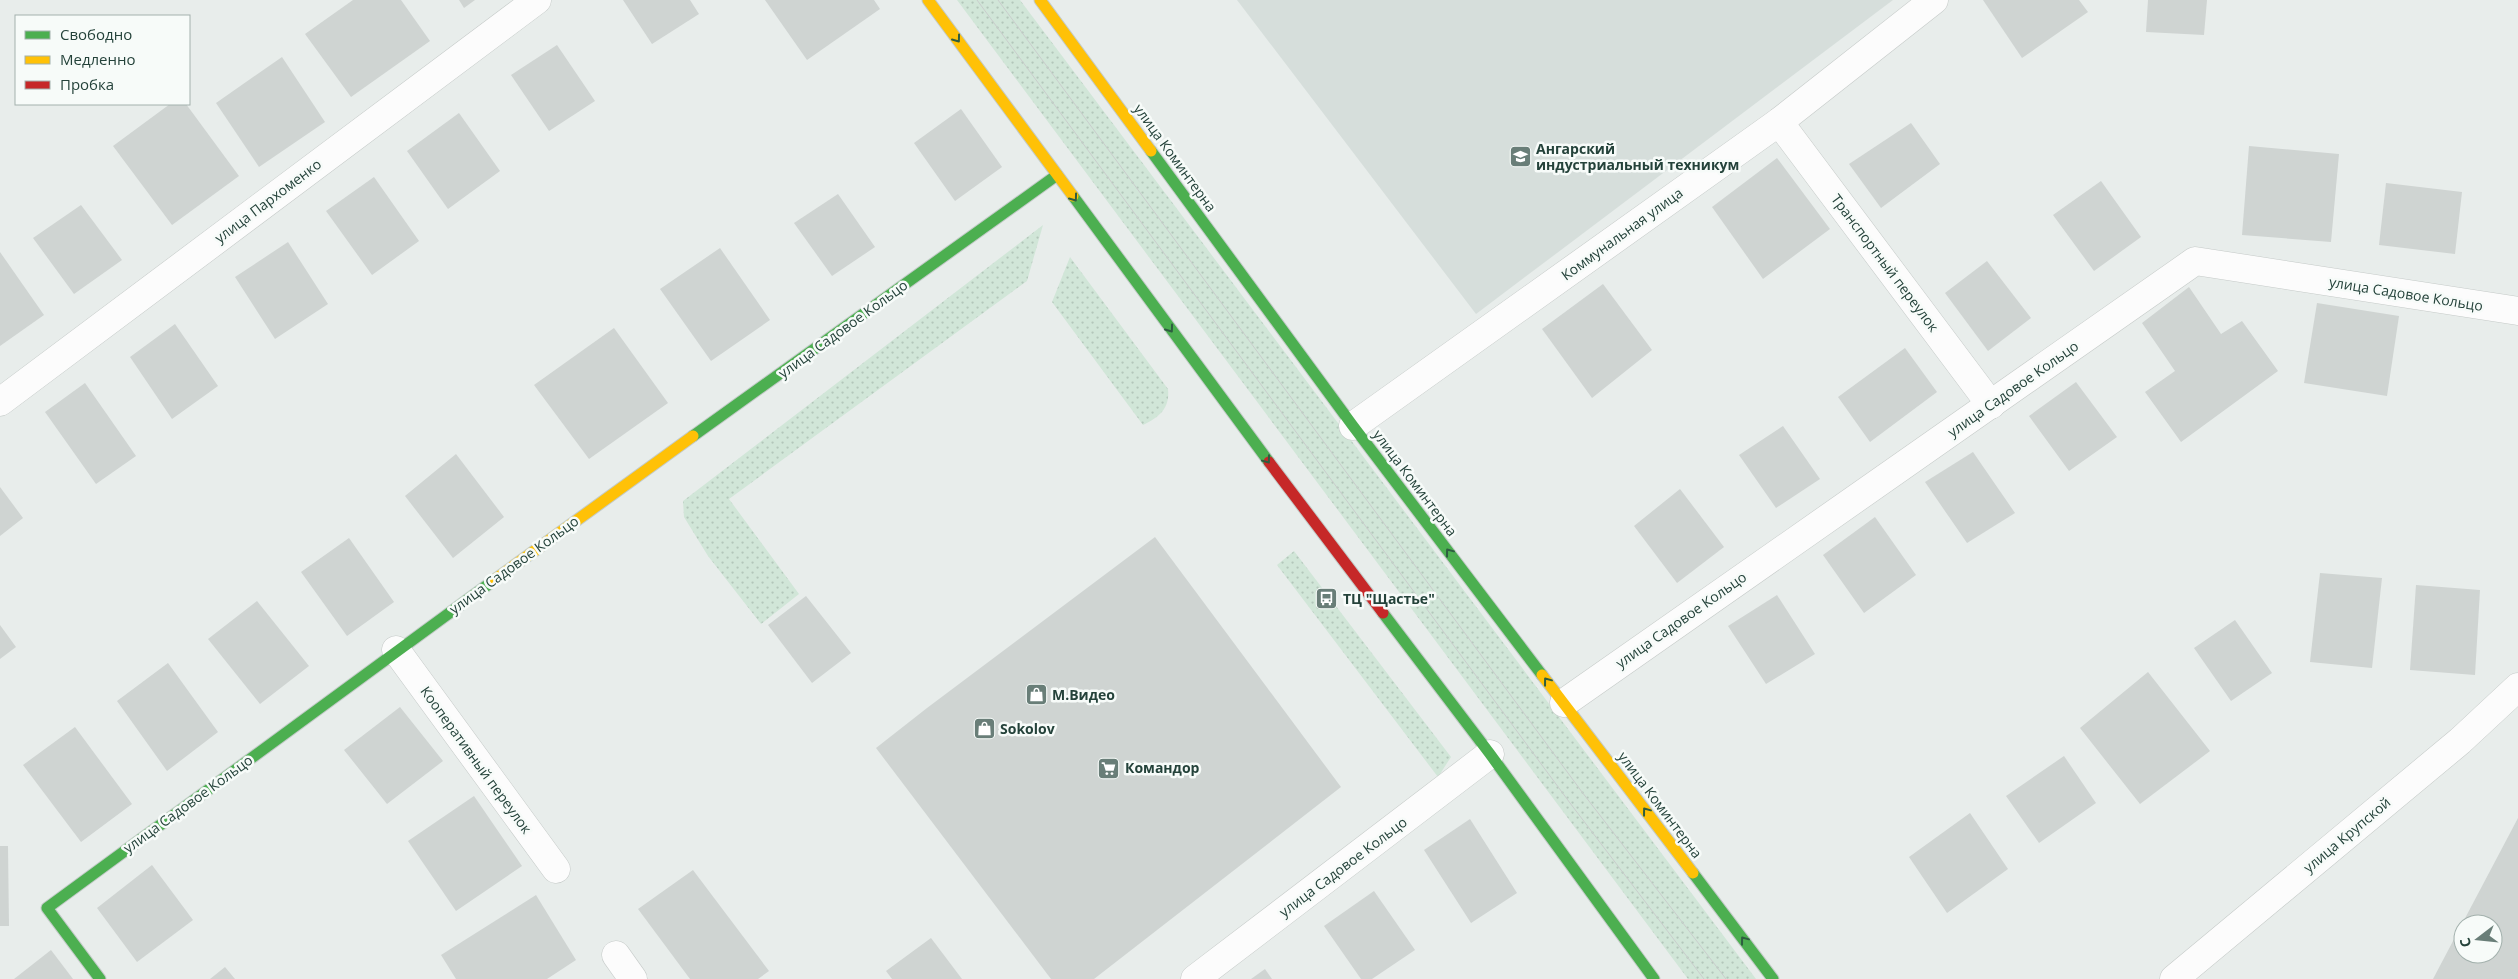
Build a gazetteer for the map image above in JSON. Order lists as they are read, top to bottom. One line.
{"streets":{"street":["улица Коминтерна","улица Пархоменко","Коммунальная улица","Транспортный переулок","улица Садовое Кольцо","Кооперативный переулок","улица Крупской"]},"crossings":[["улица Коминтерна","Коммунальная улица"],["улица Коминтерна","улица Садовое Кольцо"],["Коммунальная улица","Транспортный переулок"],["Транспортный переулок","улица Садовое Кольцо"],["улица Садовое Кольцо","Кооперативный переулок"]],"places":{"school or university":["Ангарский индустриальный техникум"],"bus stop":["ТЦ \"Щастье\""],"shop":["М.Видео","Sokolov"],"supermarket":["Командор"]},"legend":["Свободно","Медленно","Пробка"],"north":"left"}
